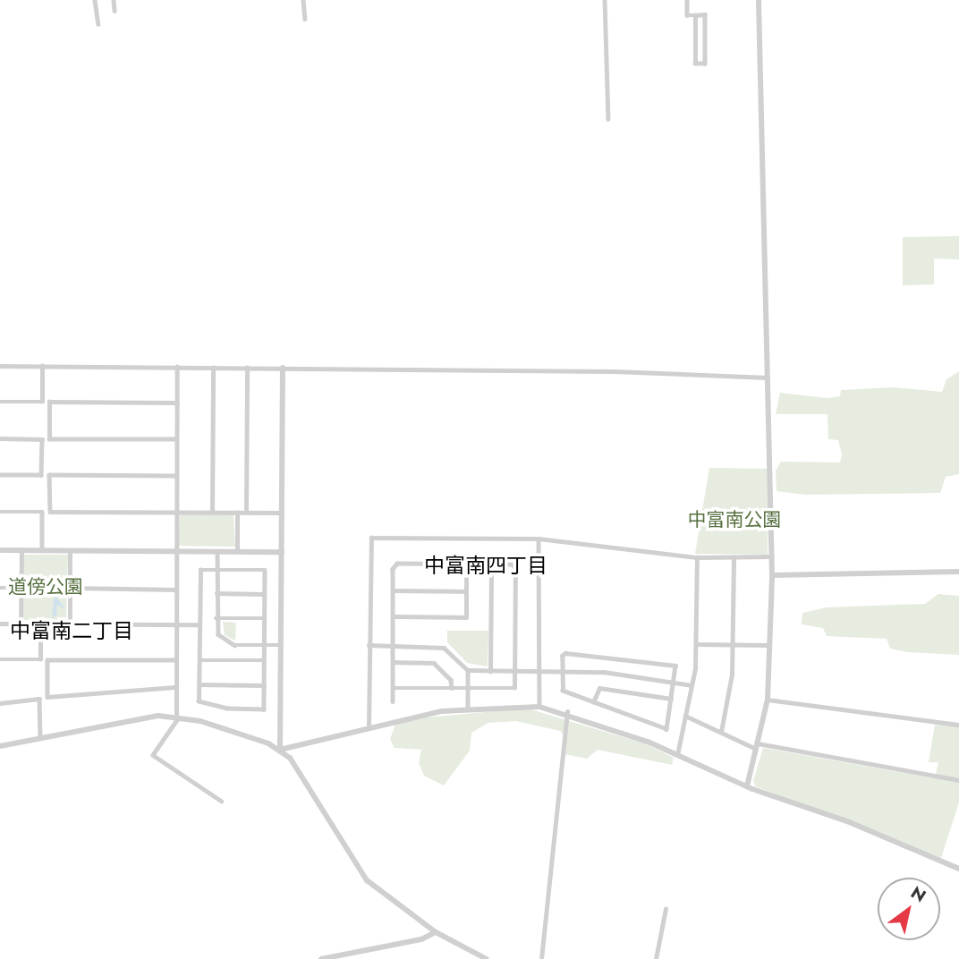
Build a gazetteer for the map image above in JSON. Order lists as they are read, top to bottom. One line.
{"districts":["中富南四丁目","中富南二丁目"],"parks":["中富南公園","道傍公園"],"north":"top right"}
